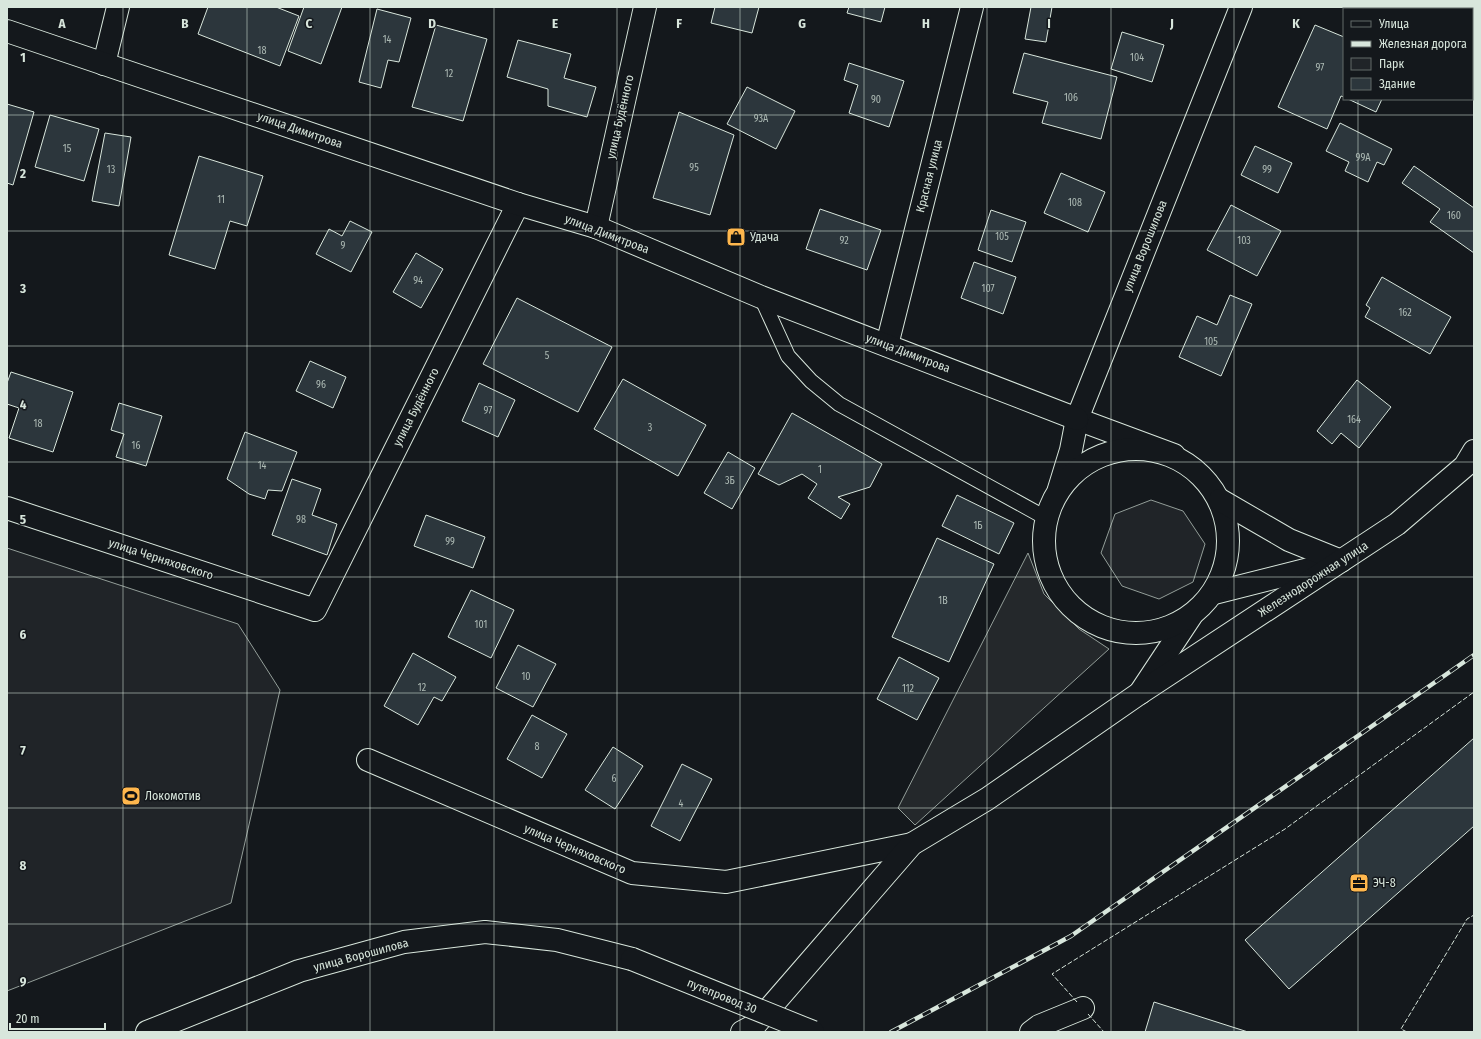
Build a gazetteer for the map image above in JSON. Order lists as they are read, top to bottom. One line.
{"streets":{"main road":["улица Будённого","улица Димитрова","Красная улица","улица Ворошилова","улица Черняховского","Железнодорожная улица","путепровод 30"]},"crossings":[["улица Будённого","улица Димитрова"],["улица Будённого","улица Черняховского"],["улица Димитрова","Красная улица"],["улица Димитрова","улица Ворошилова"],["улица Ворошилова","путепровод 30"],["улица Черняховского","Железнодорожная улица"]],"places":{"shop":["Удача"],"sports":["Локомотив"],"office":["ЭЧ-8"]},"house_numbers":["14","18","104","97","12","106","90","93А","15","99А","95","13","99","11","108","160","105","92","103","9","94","107","162","105","5","96","97","164","18","3","16","14","1","3Б","98","1Б","99","1В","101","10","12","112","8","6","4"],"legend":["Улица","Железная дорога","Парк","Здание"],"scale_bar":"20 m","grid":{"columns":["A","B","C","D","E","F","G","H","I","J","K"],"rows":["1","2","3","4","5","6","7","8","9"]}}
